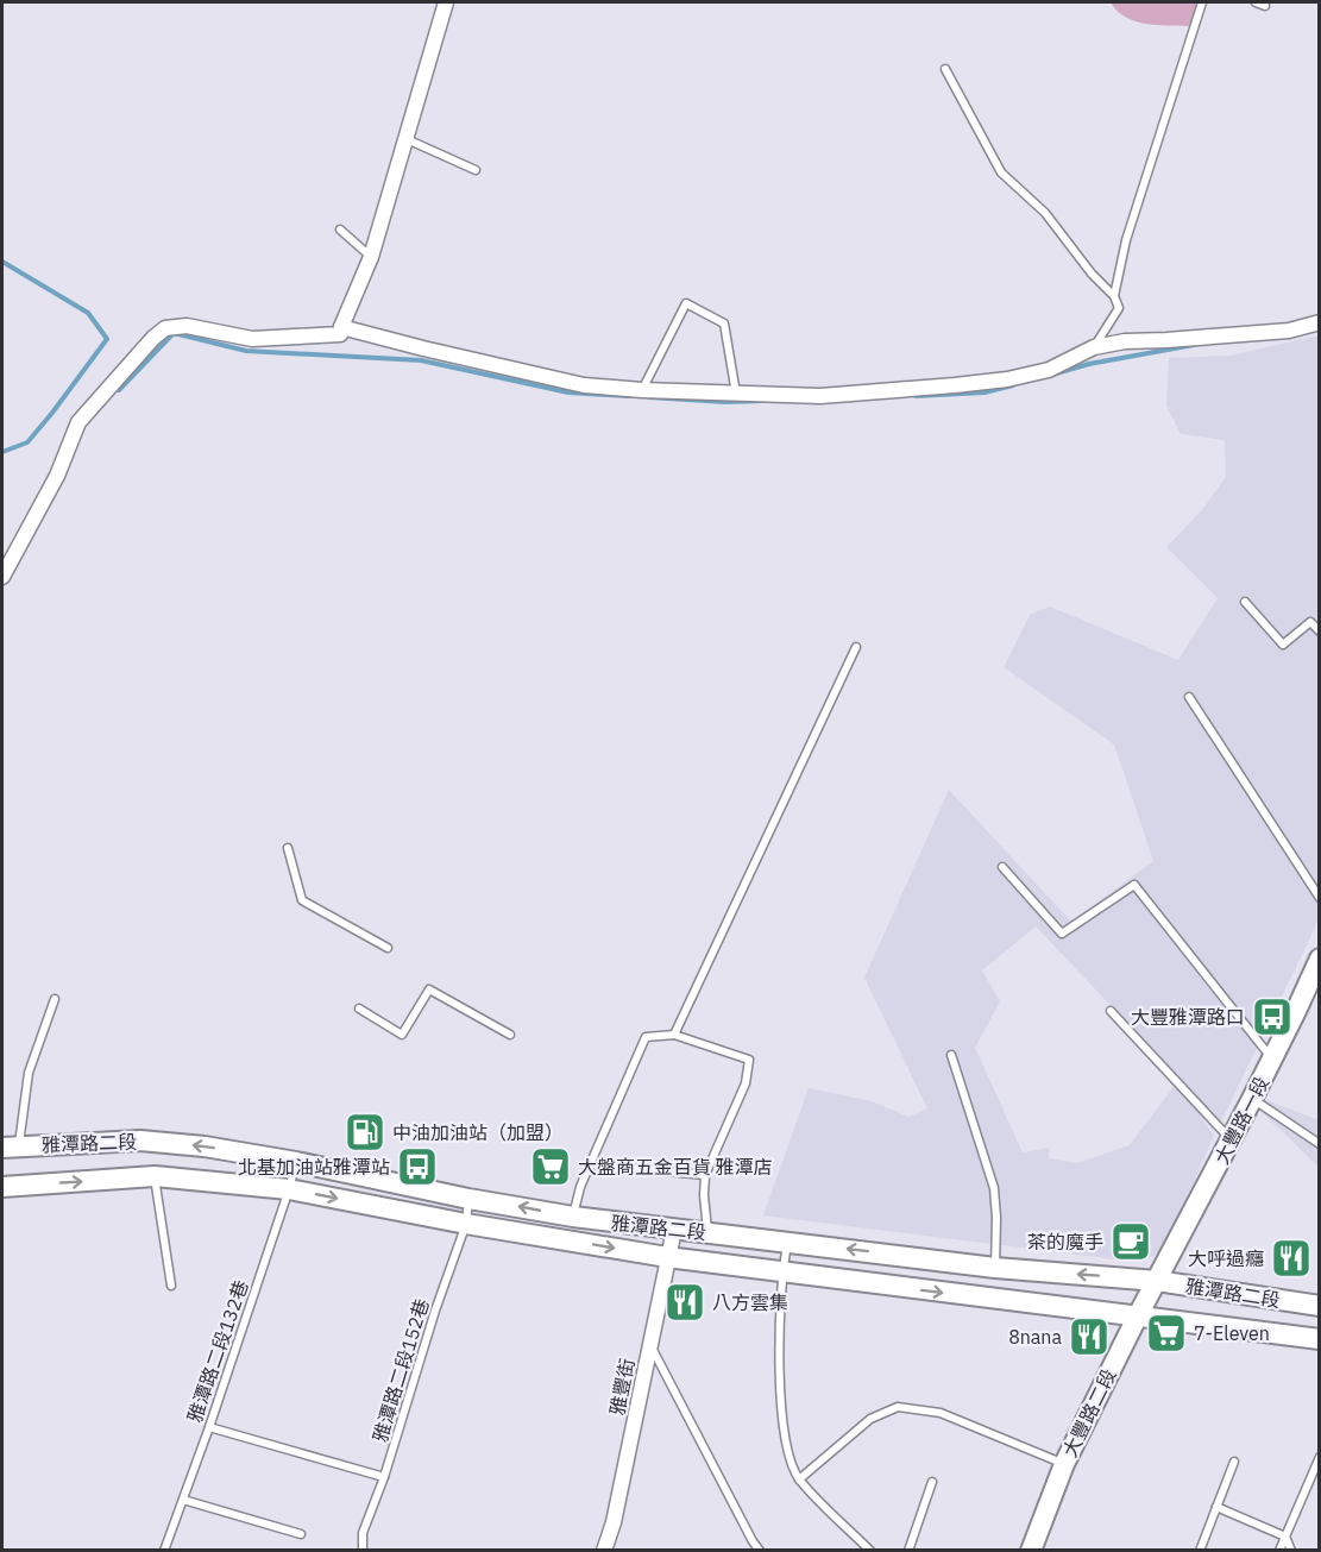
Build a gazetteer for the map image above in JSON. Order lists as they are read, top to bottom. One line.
{"streets":{"street":["大豐路一段","雅潭路二段","雅豐街","大豐路二段"],"lane":["雅潭路二段132巷","雅潭路二段152巷"]},"crossings":[["大豐路一段","雅潭路二段"],["大豐路一段","大豐路二段"],["雅潭路二段","雅潭路二段132巷"],["雅潭路二段","雅潭路二段152巷"],["雅潭路二段","雅豐街"],["雅潭路二段","大豐路二段"]],"places":{"bus stop":["大豐雅潭路口","北基加油站雅潭站"],"fuel station":["中油加油站（加盟）"],"supermarket":["大盤商五金百貨 雅潭店","7-Eleven"],"cafe":["茶的魔手"],"restaurant":["大呼過癮","八方雲集","8nana"]}}
